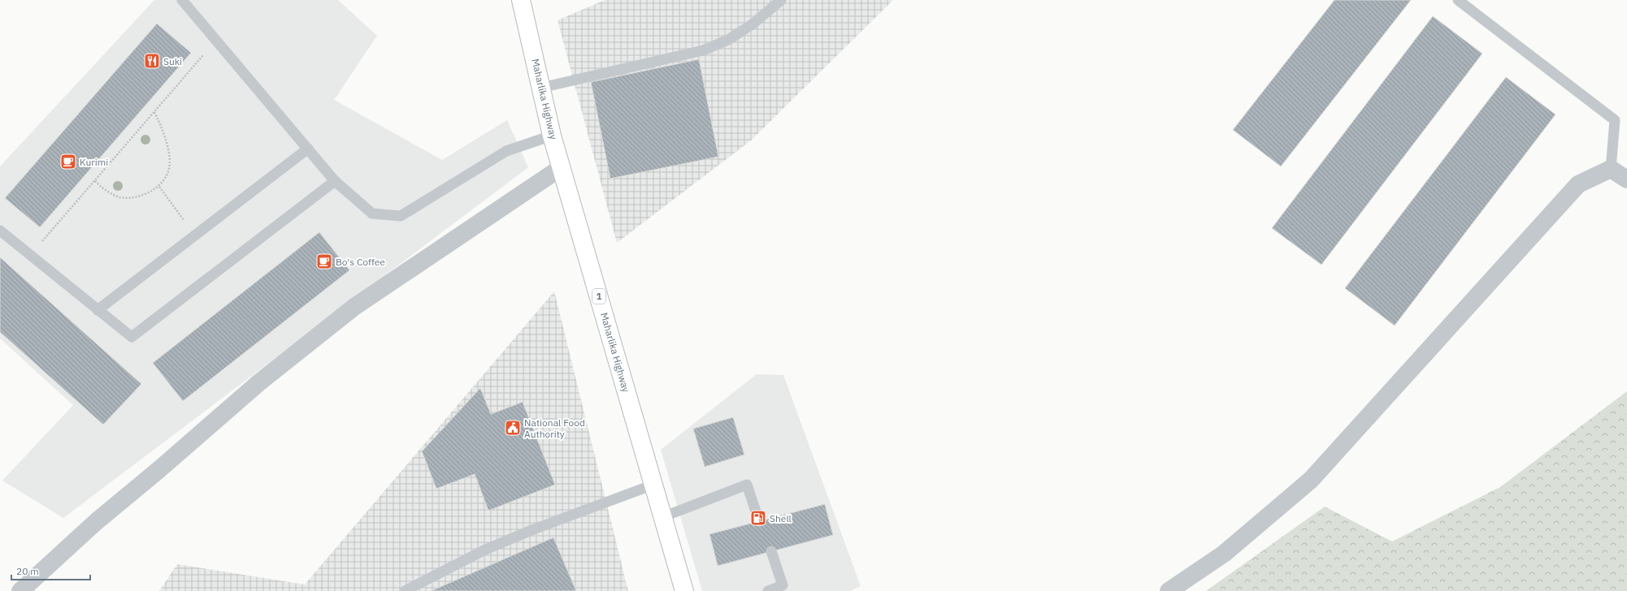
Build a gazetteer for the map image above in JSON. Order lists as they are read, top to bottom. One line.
{"streets":{"main road":["Maharlika Highway","1"]},"places":{"restaurant":["Suki"],"cafe":["Kurimi","Bo's Coffee"],"public building":["National Food Authority"],"fuel station":["Shell"]},"scale_bar":"20 m"}
